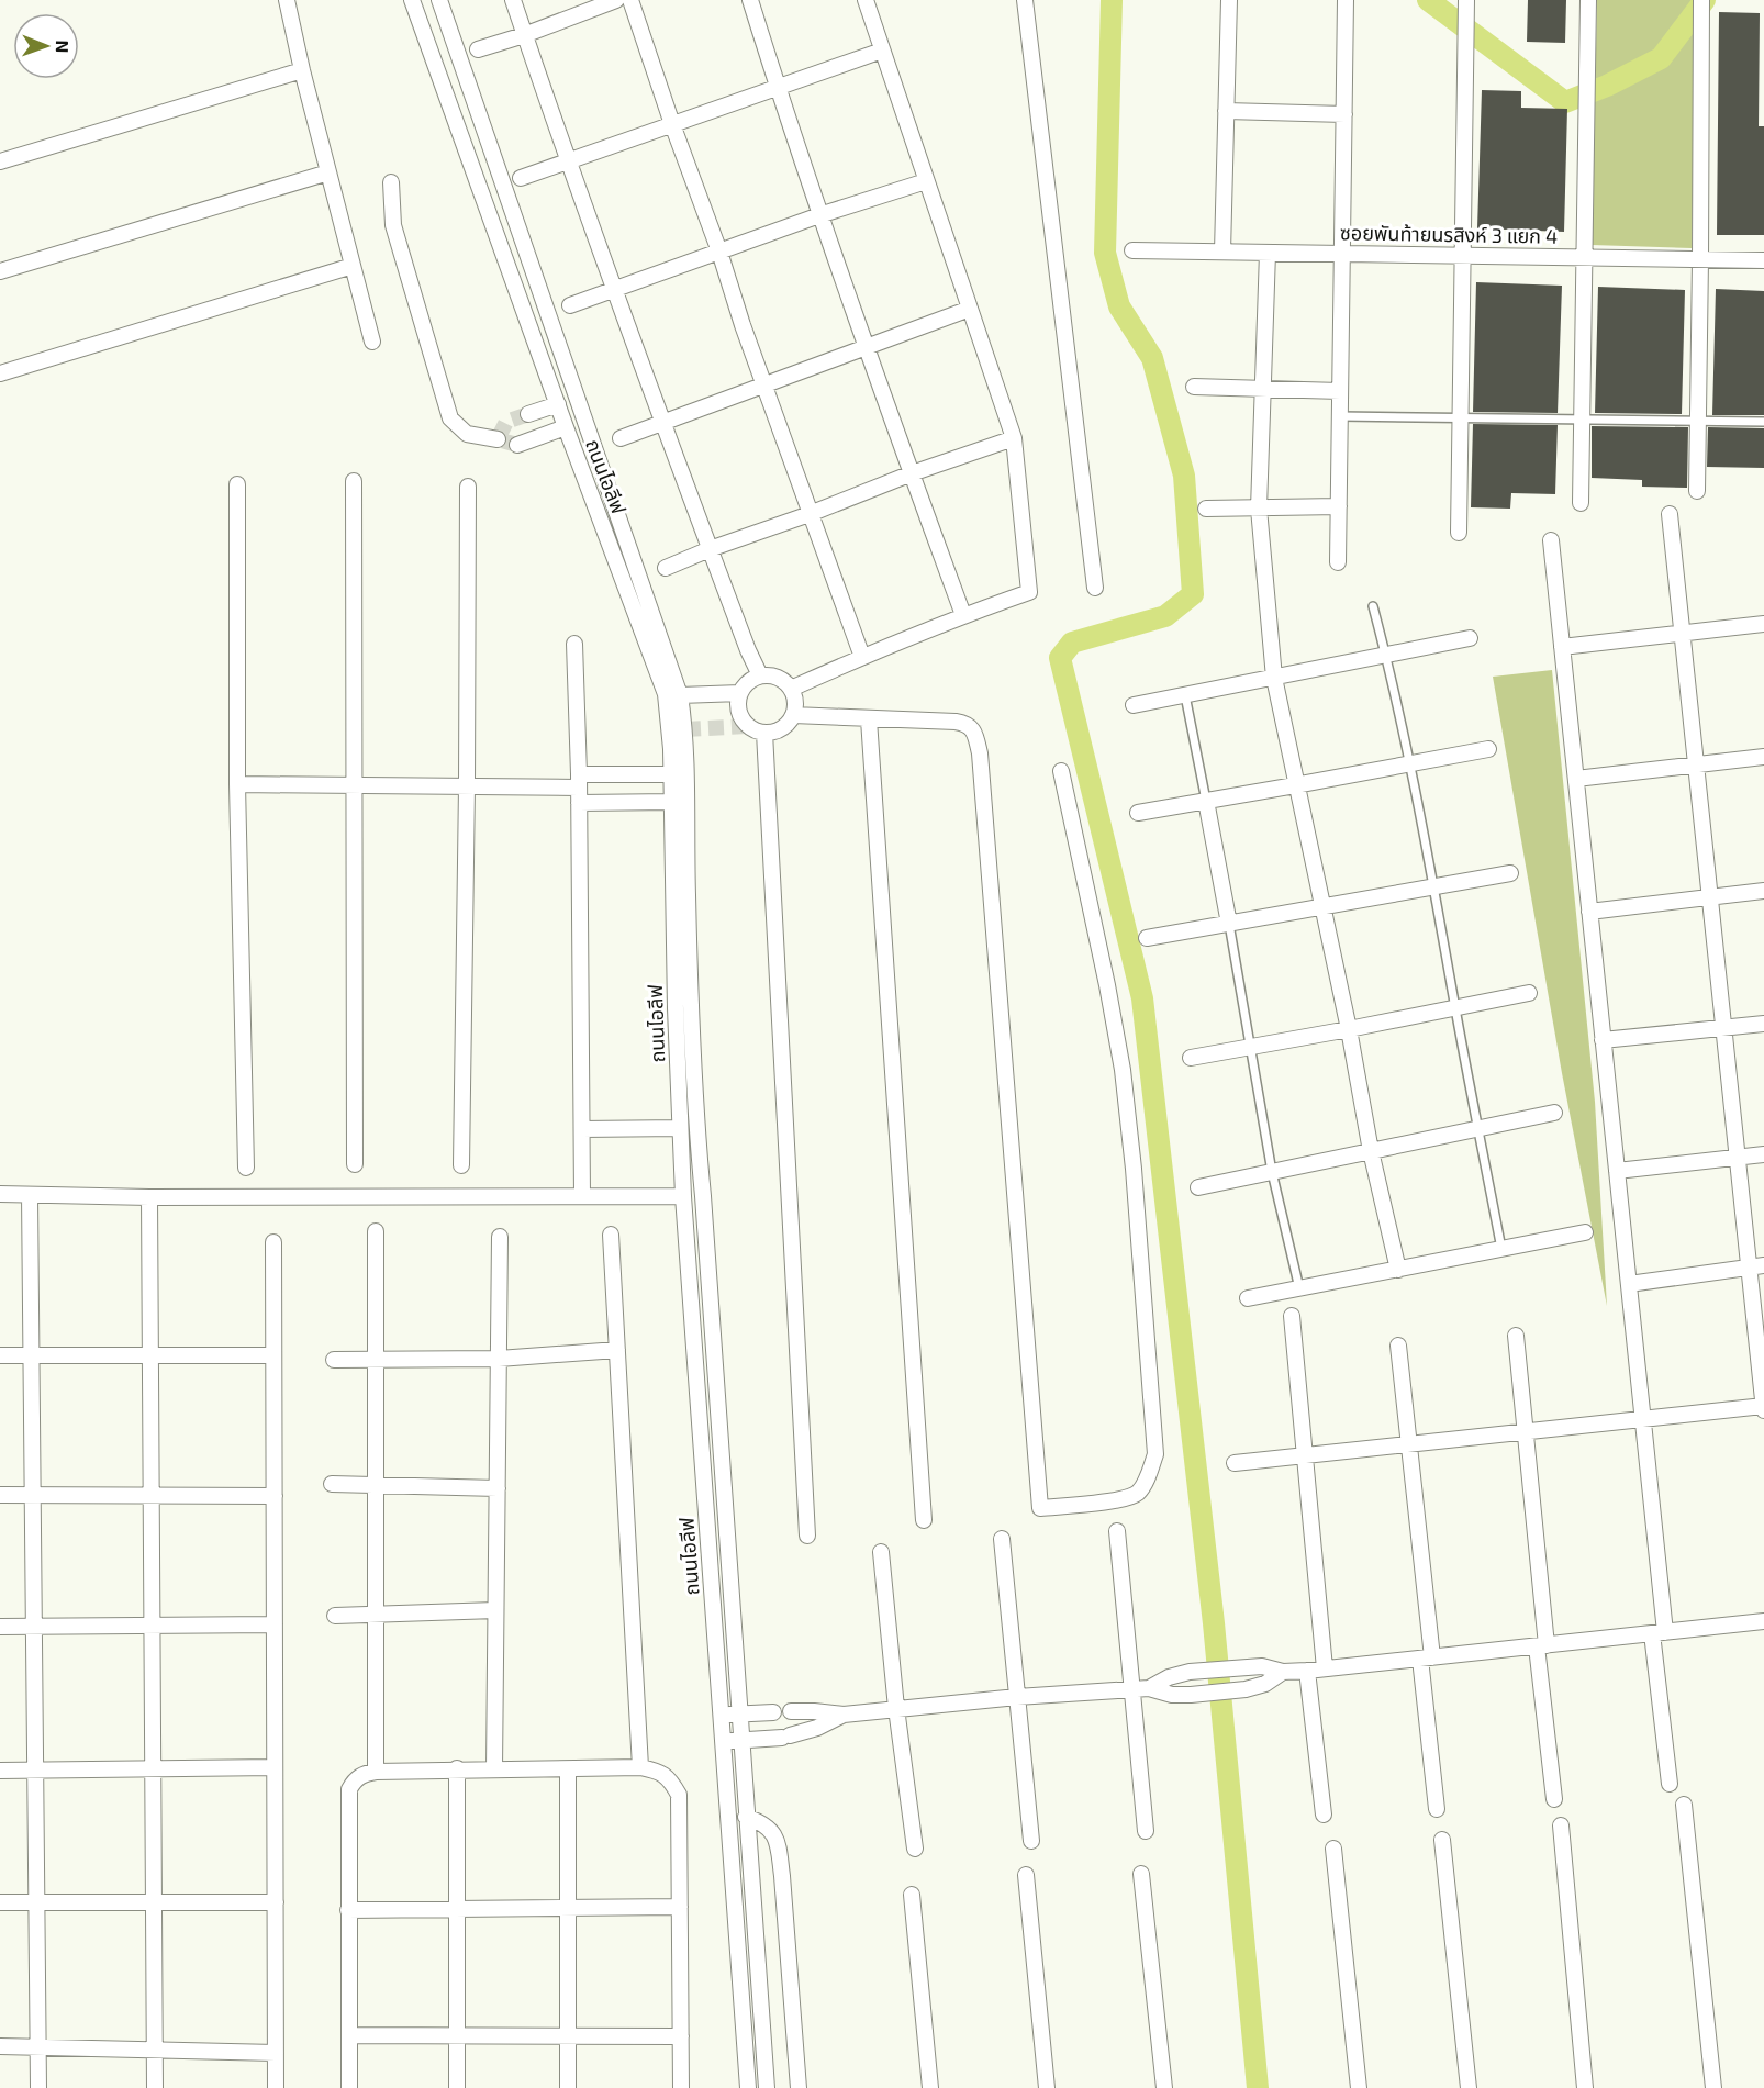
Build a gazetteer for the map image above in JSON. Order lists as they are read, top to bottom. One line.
{"streets":{"street":["ซอยพันท้ายนรสิงห์ 3 แยก 4","ถนนไอลีฟ"]},"north":"right"}
